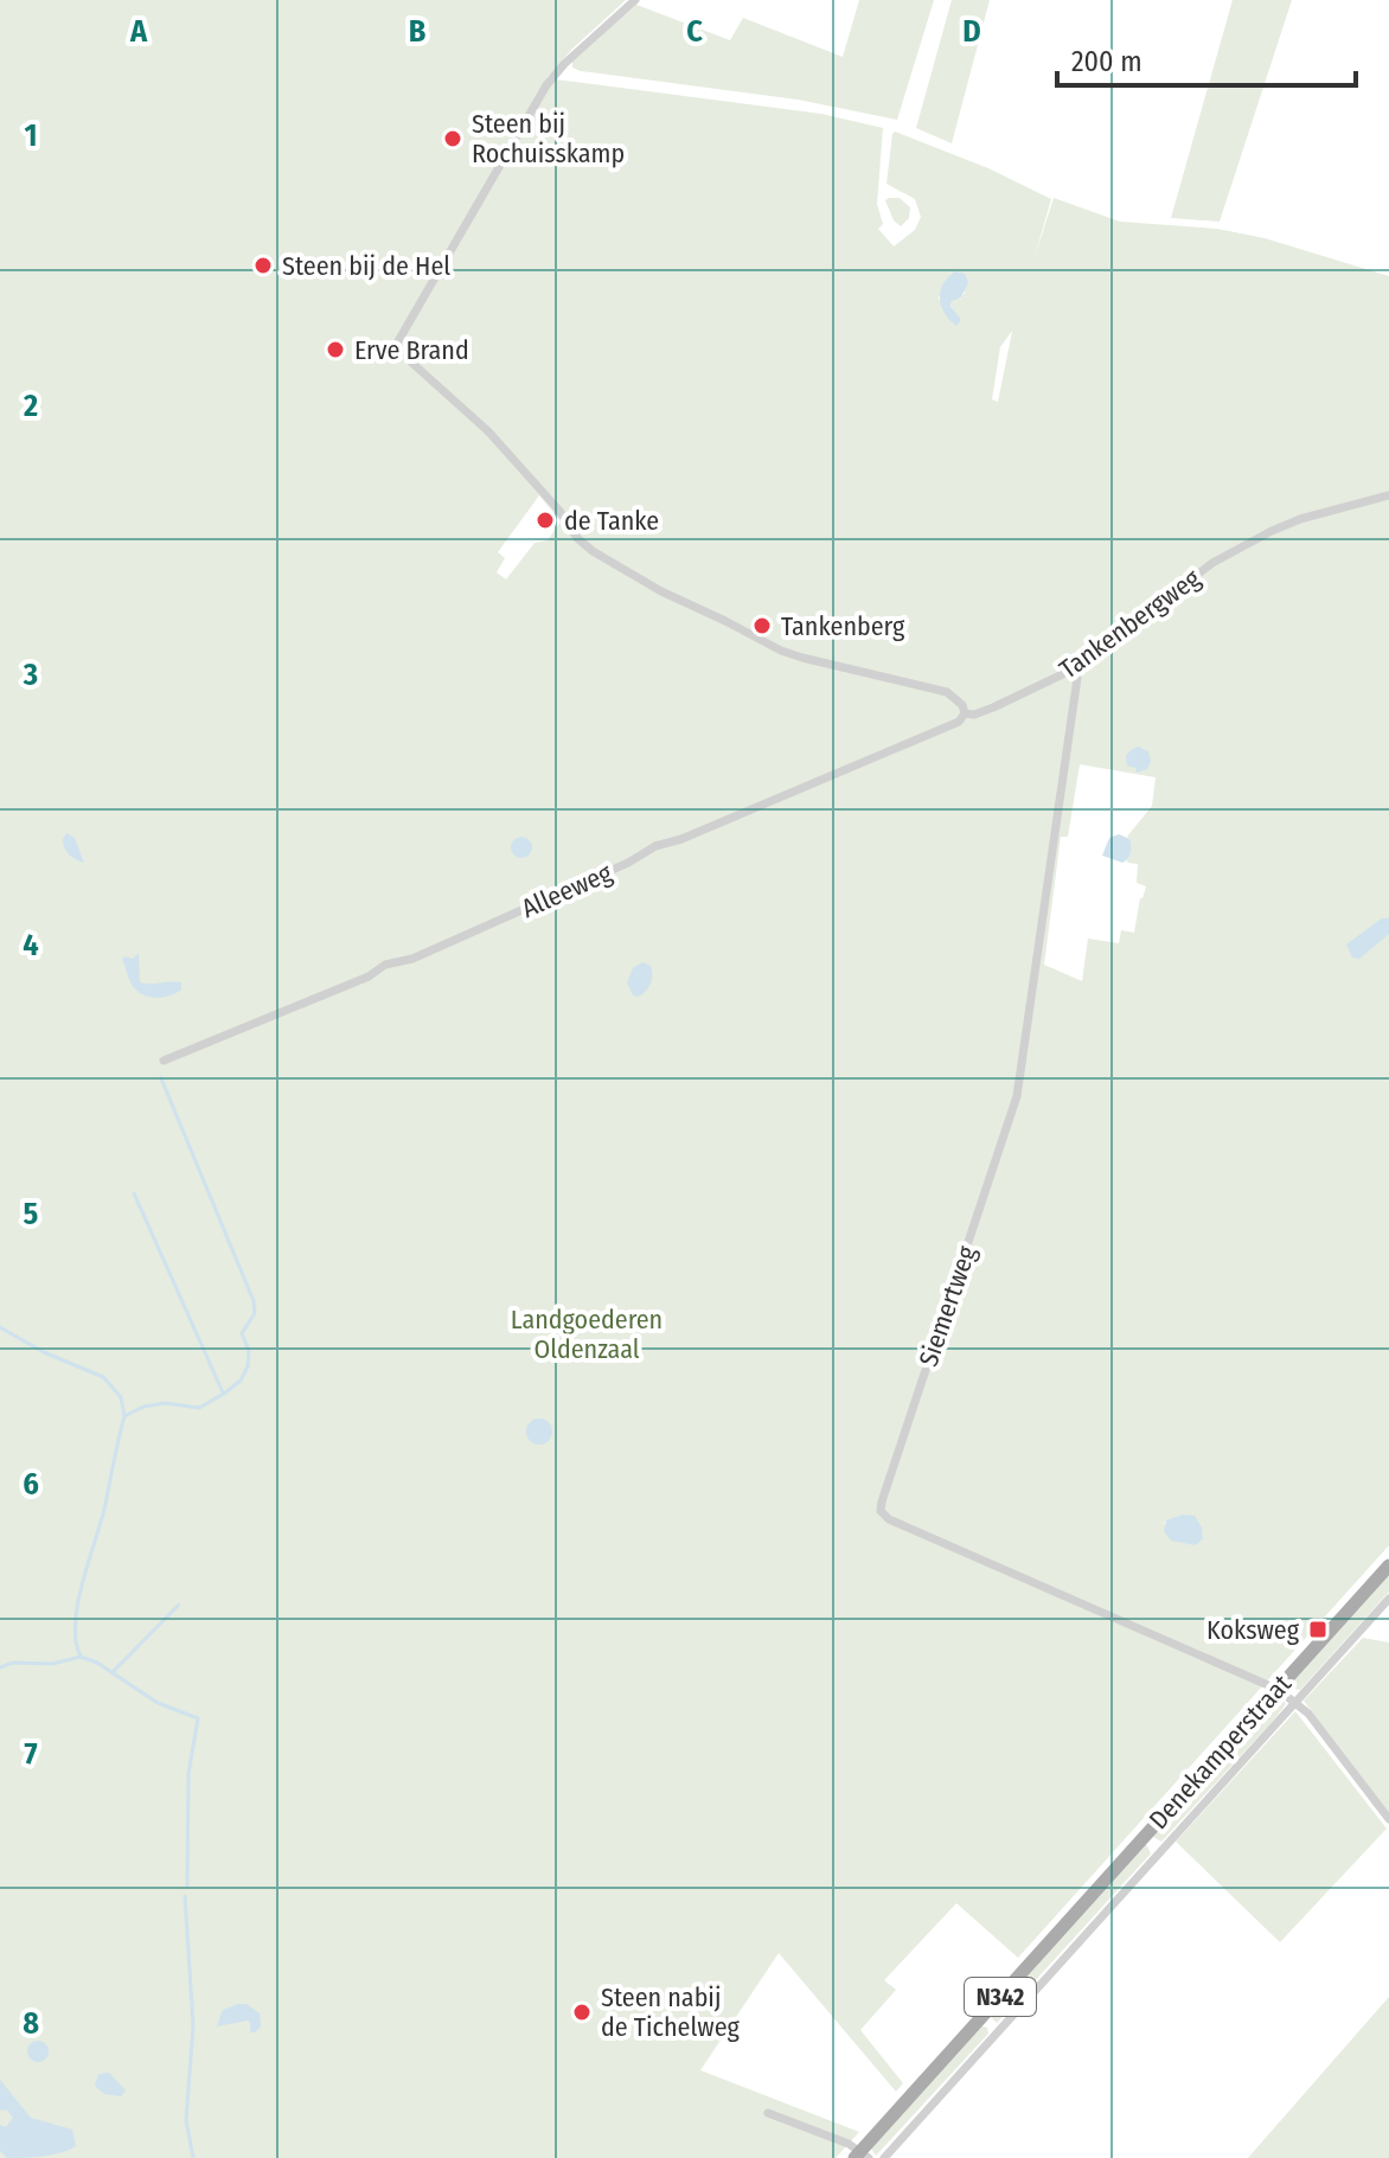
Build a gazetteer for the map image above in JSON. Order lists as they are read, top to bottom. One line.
{"streets":{"main road":["Denekamperstraat","N342"],"street":["Tankenbergweg","Alleeweg","Siemertweg"]},"crossings":[["Tankenbergweg","Alleeweg"],["Tankenbergweg","Siemertweg"],["Siemertweg","Denekamperstraat"]],"parks":["Landgoederen Oldenzaal"],"places":{"other":["Steen bij Rochuisskamp","Steen bij de Hel","Erve Brand","de Tanke","Tankenberg","Steen nabij de Tichelweg"],"transit":["Koksweg"]},"scale_bar":"200 m","grid":{"columns":["A","B","C","D"],"rows":["1","2","3","4","5","6","7","8"]}}
